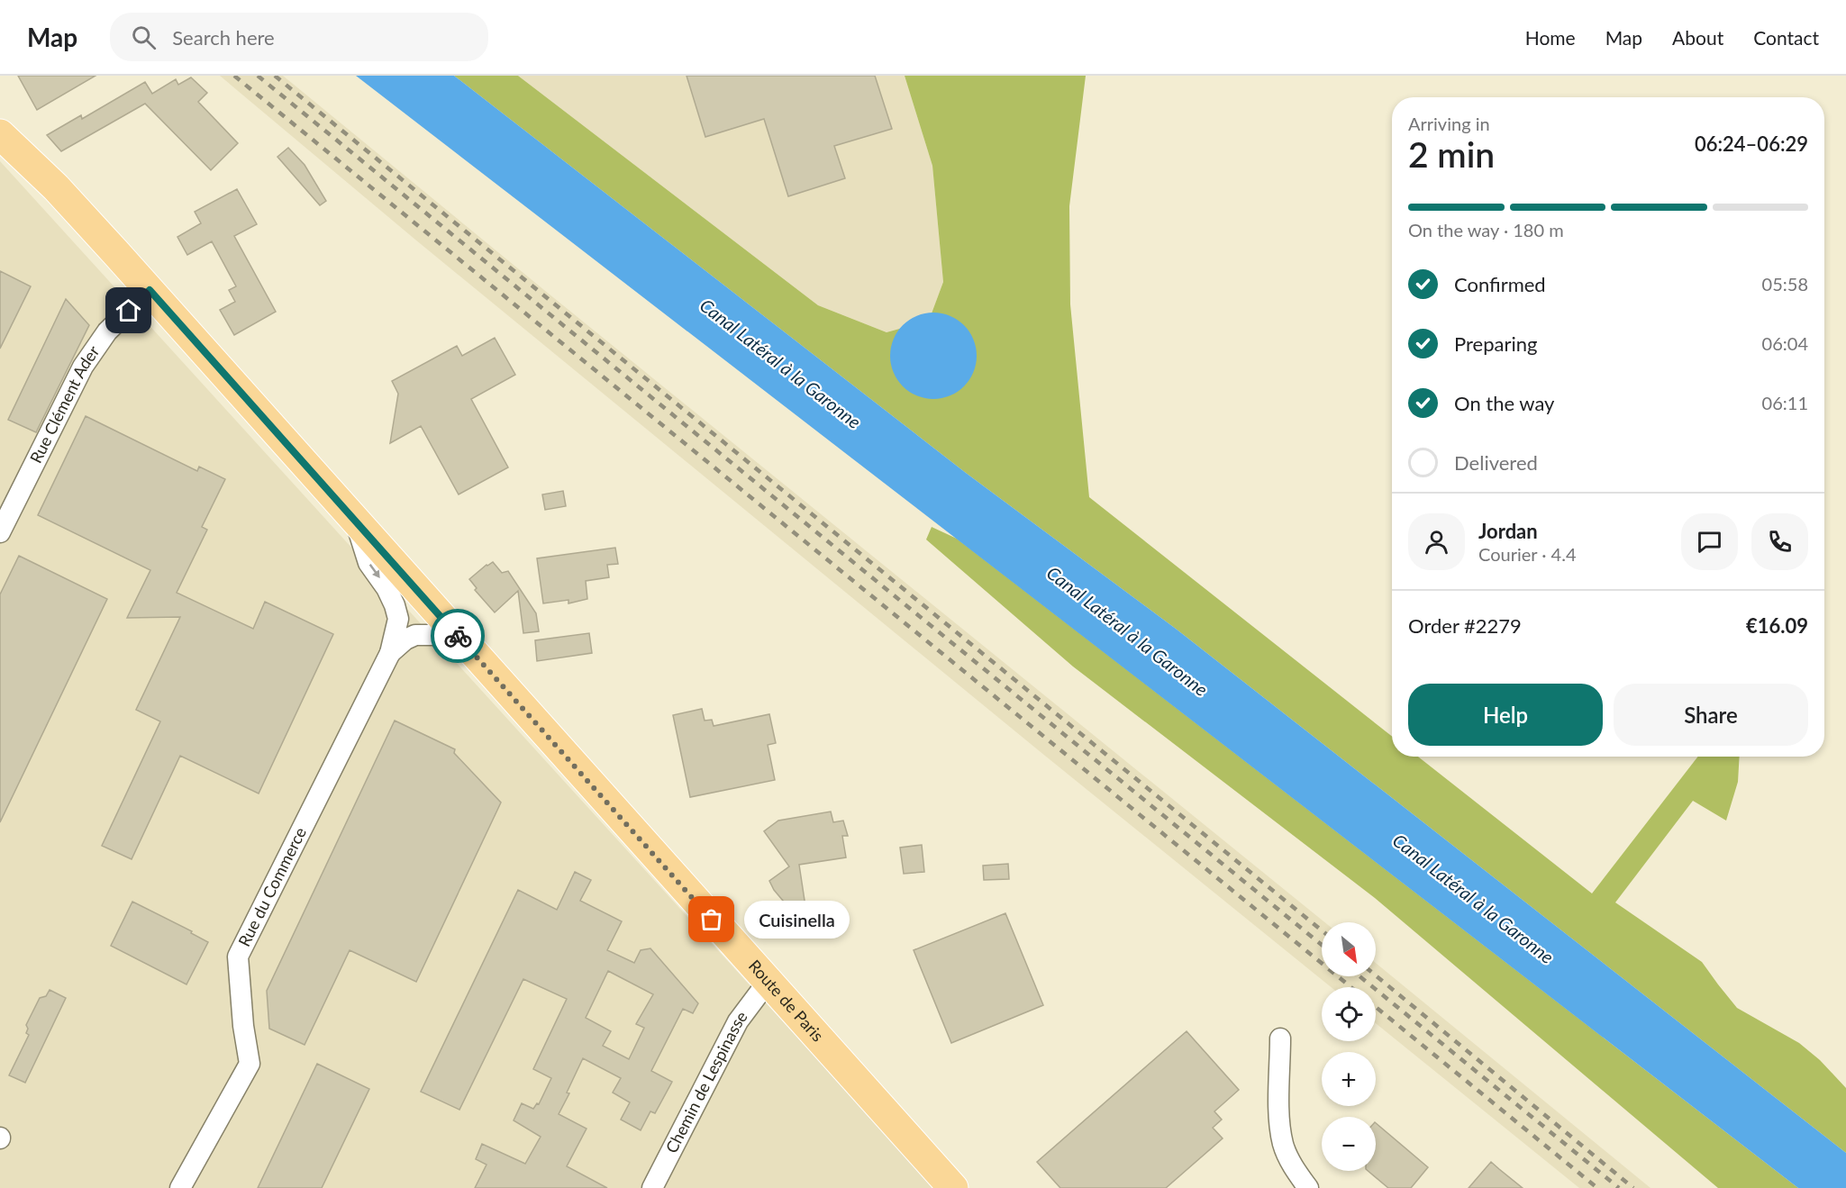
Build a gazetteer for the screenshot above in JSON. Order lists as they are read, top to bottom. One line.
{"streets":{"main road":["Route de Paris"],"street":["Rue Clément Ader","Rue du Commerce","Chemin de Lespinasse"]},"crossings":[["Rue Clément Ader","Route de Paris"],["Rue du Commerce","Route de Paris"],["Route de Paris","Chemin de Lespinasse"]],"water":["Canal Latéral à la Garonne"],"places":["Cuisinella"],"north":"bottom right","page":{"header":"Map","search":"Search here","nav":["Home","Map","About","Contact"],"heading":["2 min","Arriving in","06:24–06:29"],"panel":["Jordan","Courier · 4.4","Order #2279","€16.09"],"bar":"On the way · 180 m","list":[["Confirmed","05:58"],["Preparing","06:04"],["On the way","06:11"],"Delivered"],"buttons":["Help","Share"],"bubble":"Cuisinella","map_buttons":["+","−"]}}
